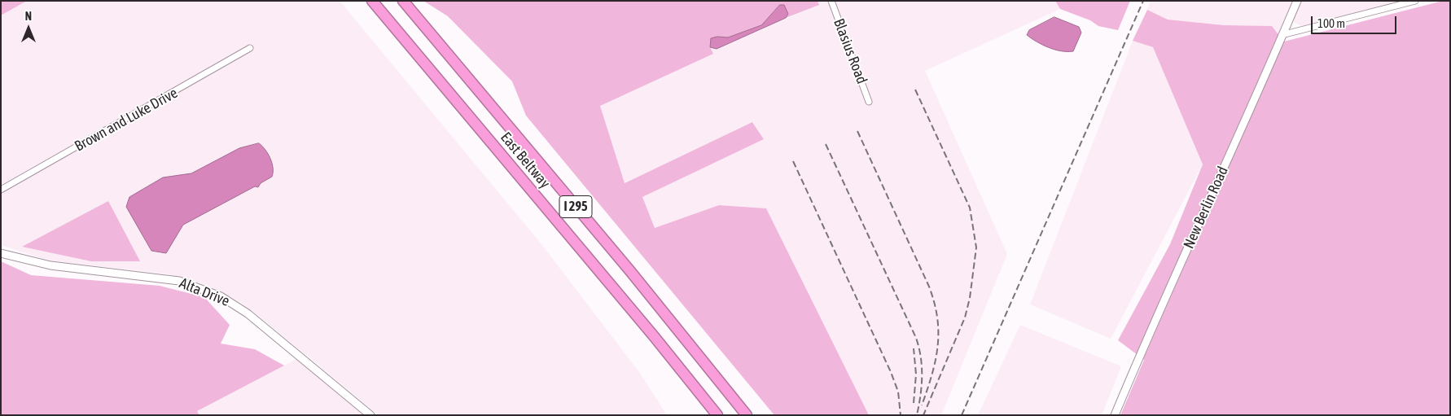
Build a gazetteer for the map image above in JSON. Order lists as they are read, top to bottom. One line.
{"streets":{"highway":["East Beltway","I 295"],"street":["Blasius Road","Brown and Luke Drive","New Berlin Road","Alta Drive"]},"scale_bar":"100 m","north":"top"}
